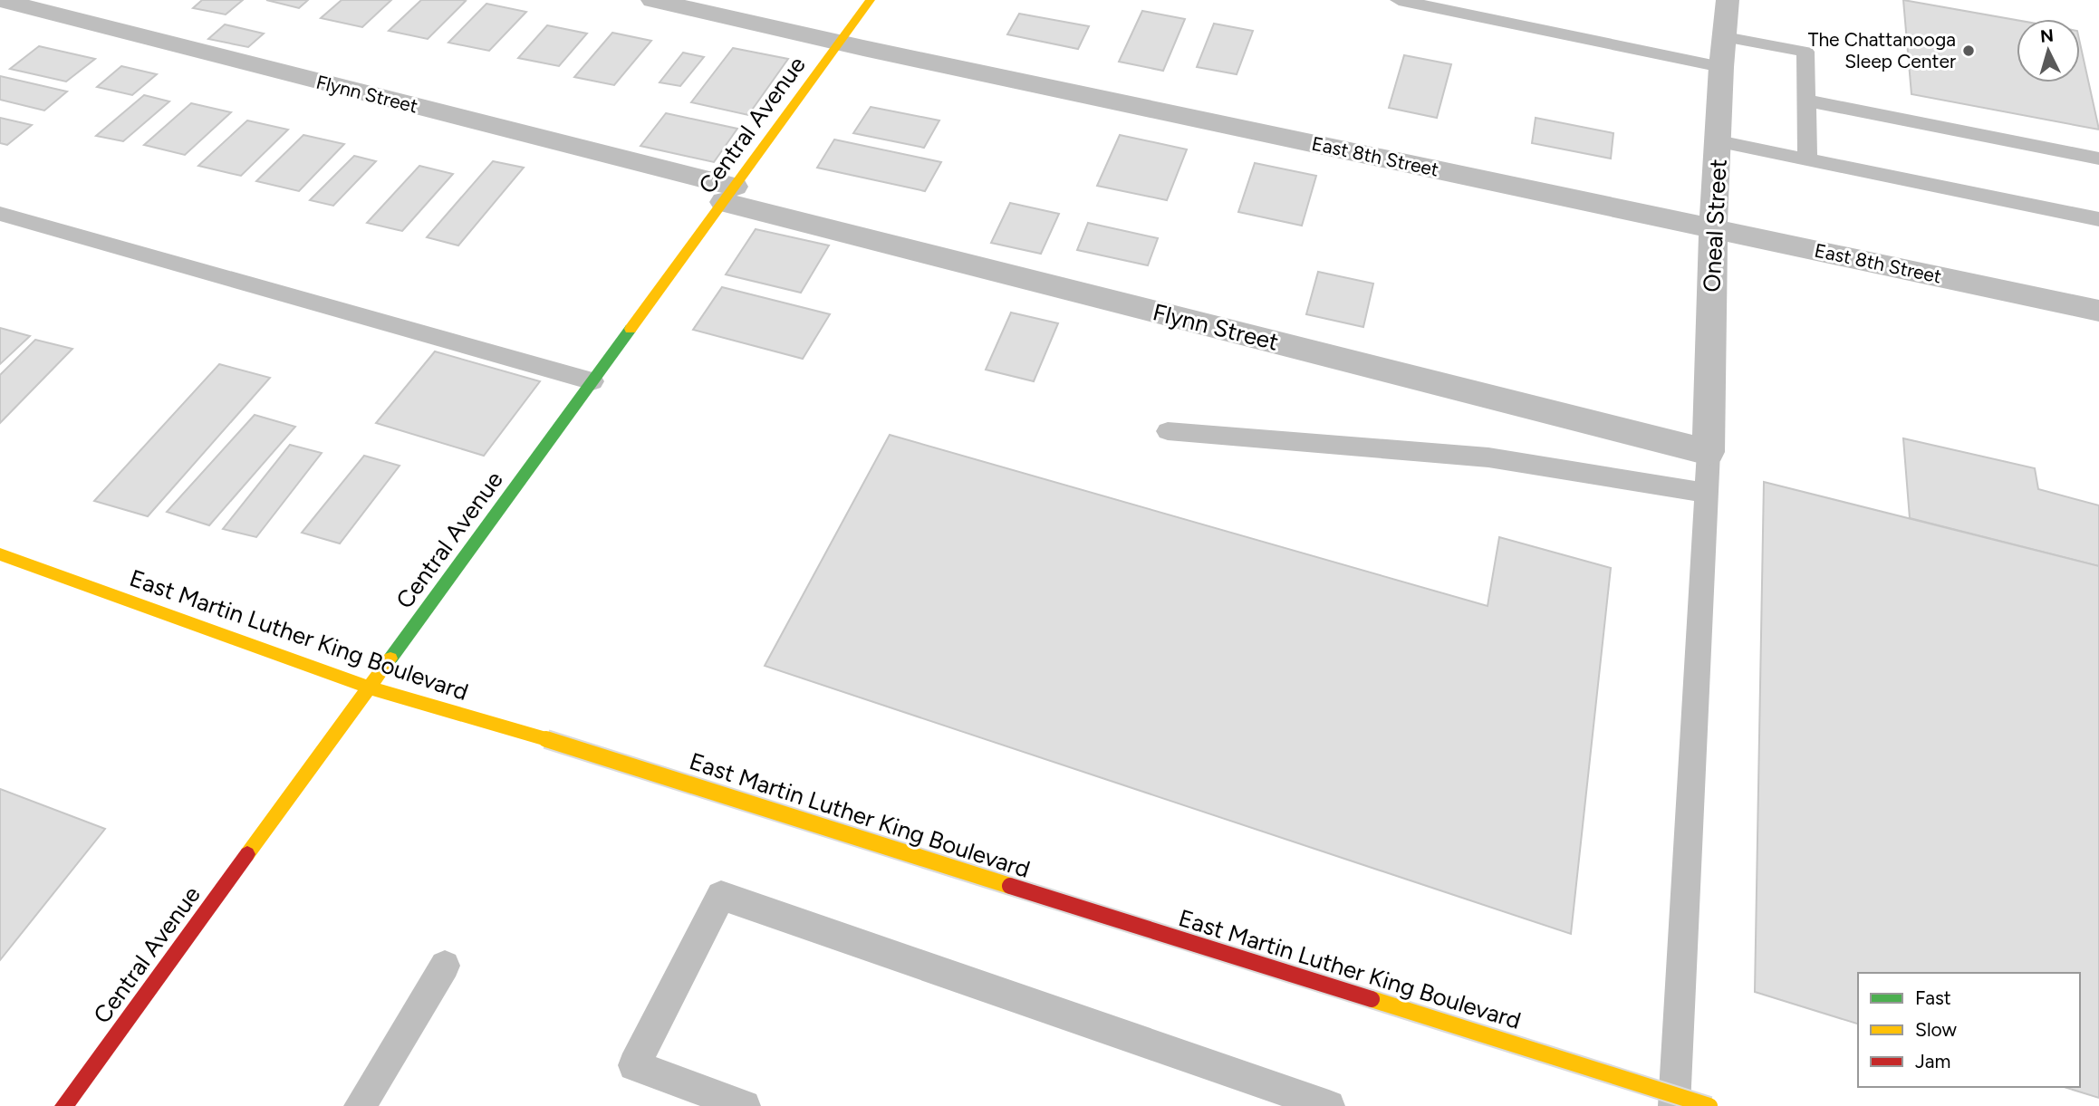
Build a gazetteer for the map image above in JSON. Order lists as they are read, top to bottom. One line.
{"streets":{"main road":["Central Avenue","East Martin Luther King Boulevard"],"street":["Flynn Street","East 8th Street","Oneal Street"]},"crossings":[["Flynn Street","Central Avenue"],["Flynn Street","Oneal Street"],["Central Avenue","East 8th Street"],["Central Avenue","East Martin Luther King Boulevard"],["East 8th Street","Oneal Street"]],"places":["The Chattanooga Sleep Center"],"legend":["Fast","Slow","Jam"],"north":"top"}
